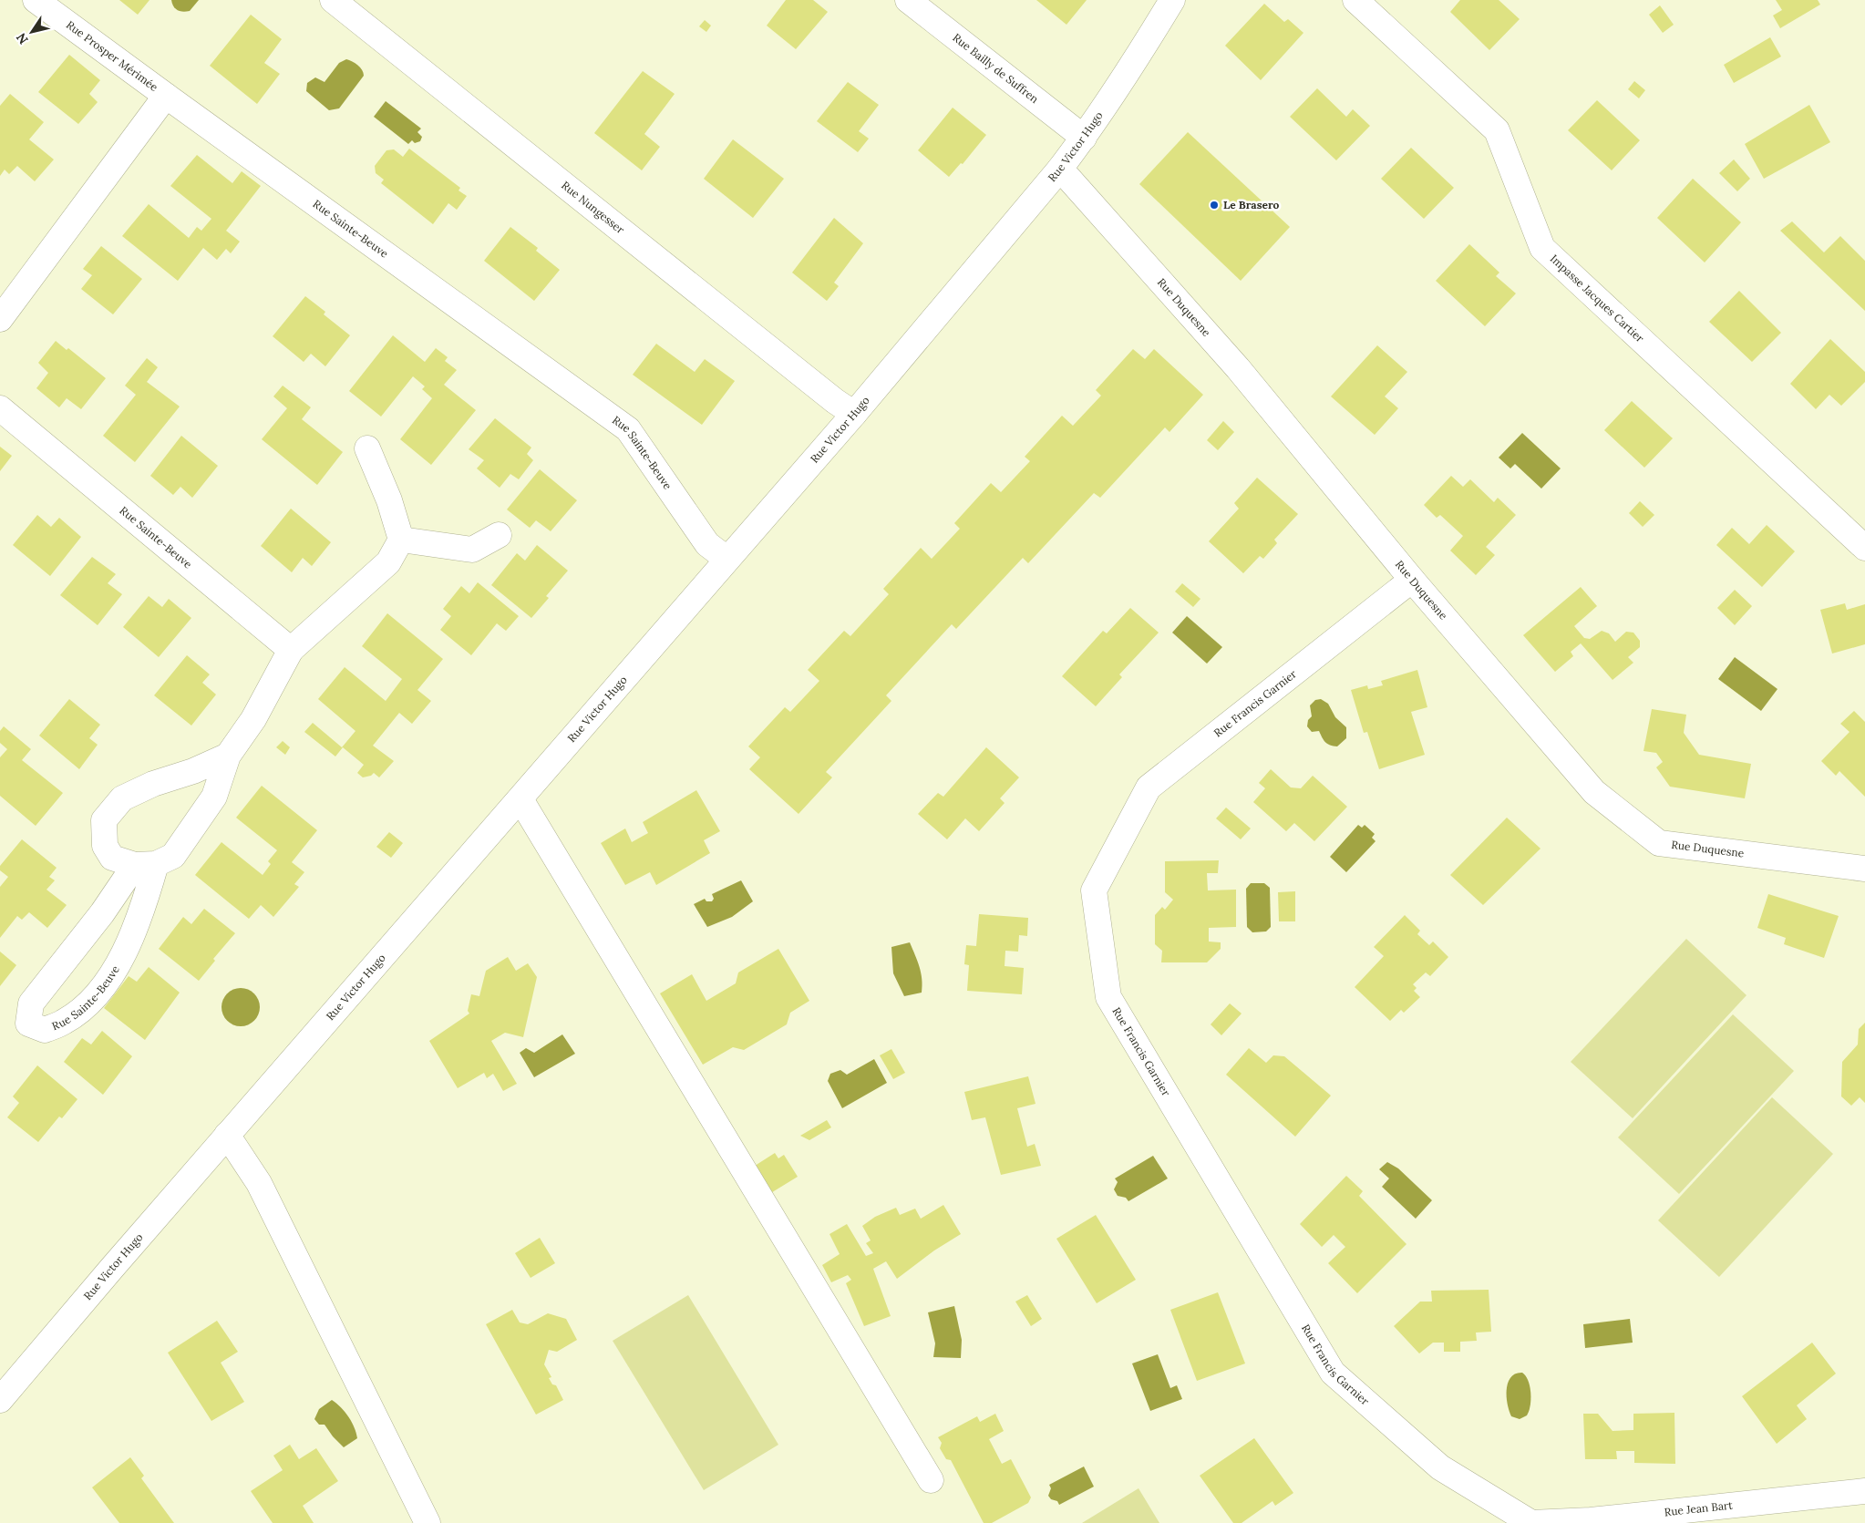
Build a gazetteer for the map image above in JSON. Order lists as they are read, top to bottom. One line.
{"streets":{"street":["Rue Prosper Mérimée","Rue Bailly de Suffren","Rue Victor Hugo","Rue Nungesser","Rue Sainte-Beuve","Impasse Jacques Cartier","Rue Duquesne","Rue Francis Garnier","Rue Jean Bart"]},"crossings":[["Rue Prosper Mérimée","Rue Sainte-Beuve"],["Rue Bailly de Suffren","Rue Victor Hugo"],["Rue Victor Hugo","Rue Nungesser"],["Rue Victor Hugo","Rue Sainte-Beuve"],["Rue Victor Hugo","Rue Duquesne"],["Rue Duquesne","Rue Francis Garnier"],["Rue Francis Garnier","Rue Jean Bart"]],"places":["Le Brasero"],"north":"bottom left"}
